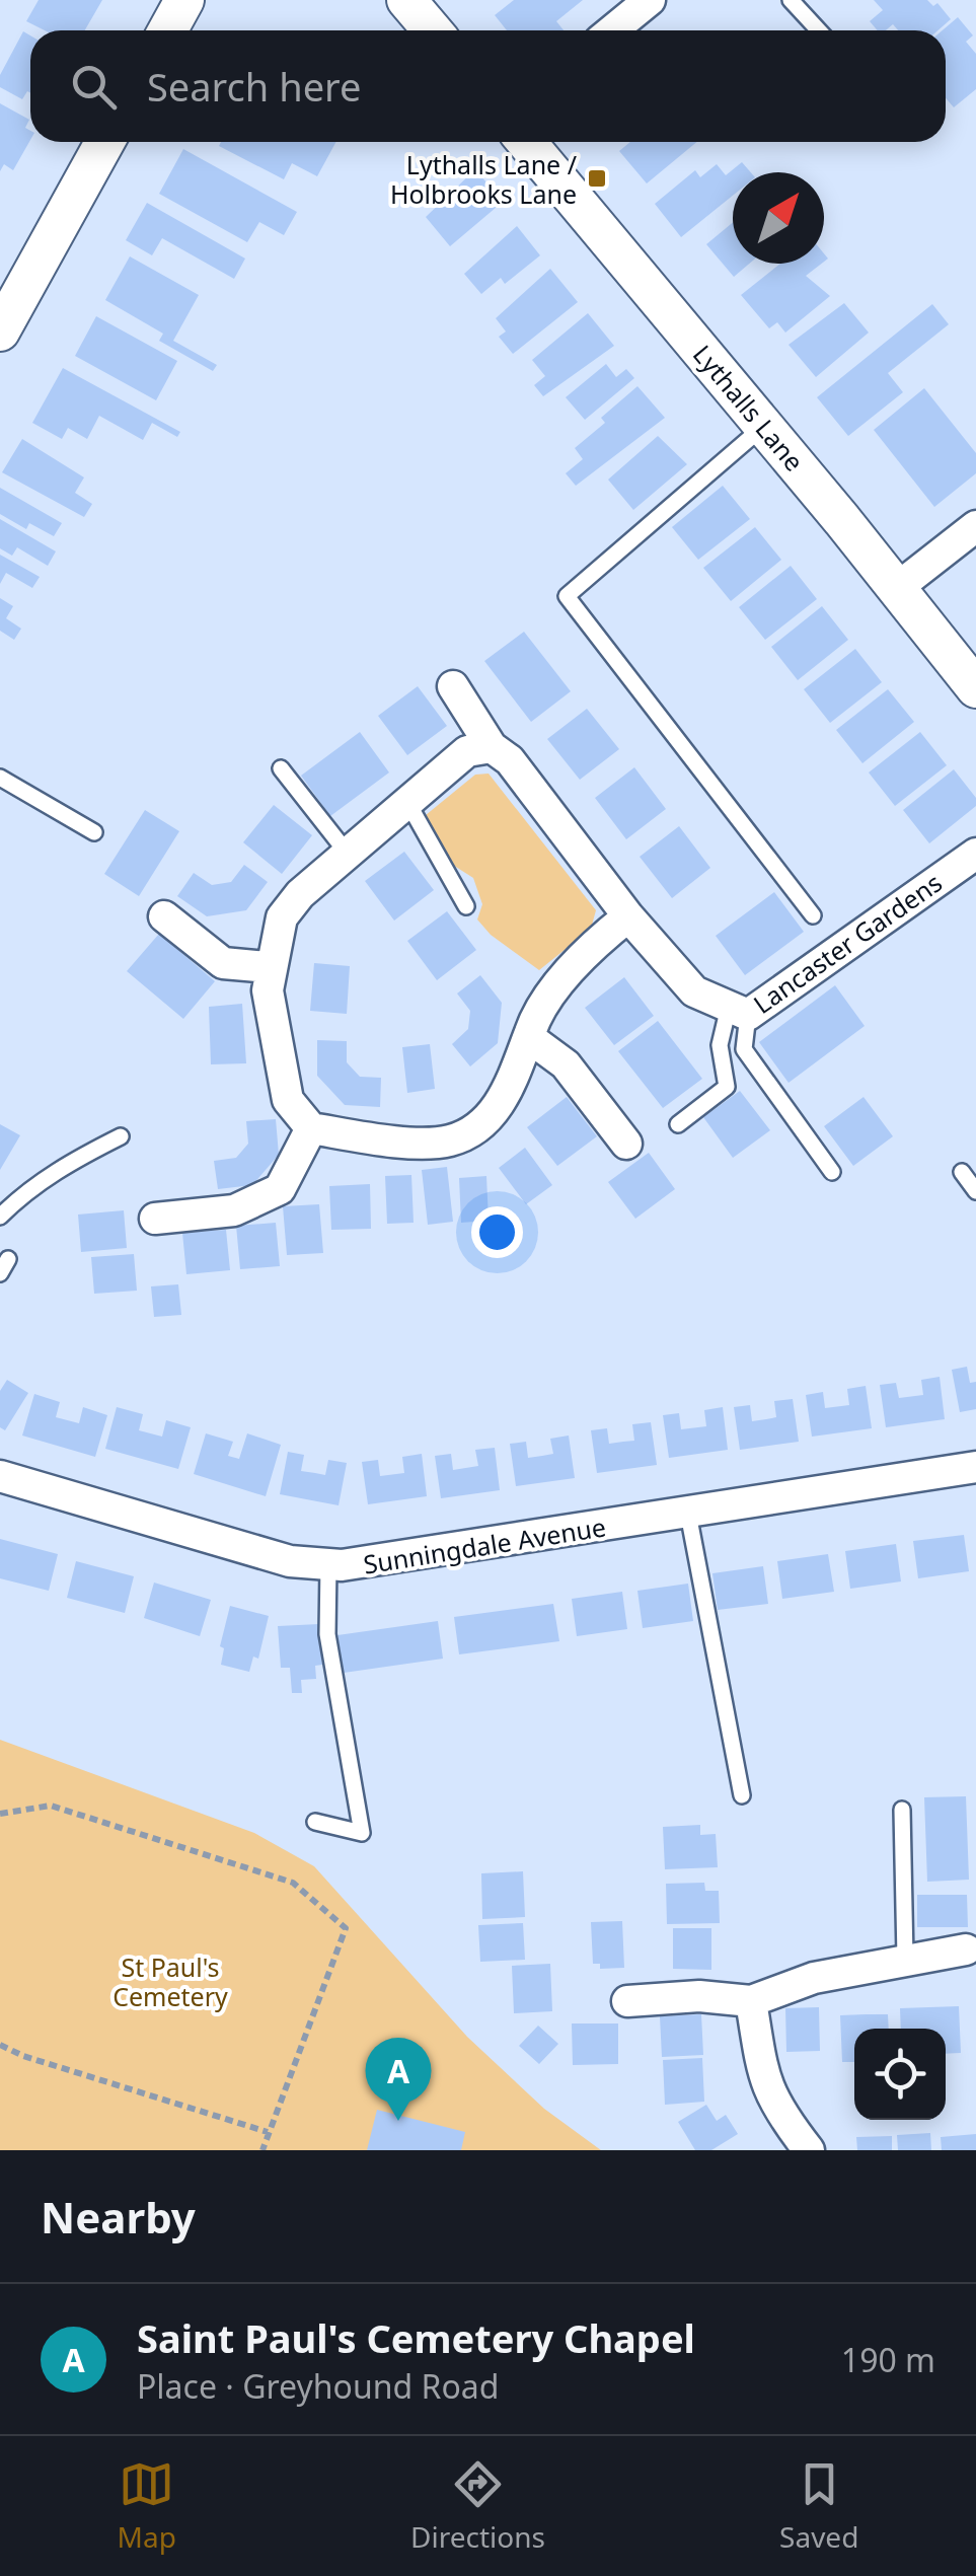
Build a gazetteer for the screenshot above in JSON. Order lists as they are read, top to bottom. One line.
{"streets":{"street":["Lythalls Lane","Lancaster Gardens","Sunningdale Avenue"]},"parks":["St Paul's Cemetery"],"places":{"transit":["Lythalls Lane / Holbrooks Lane"]},"north":"top right","page":{"search":"Search here","pins":"A","heading":"Nearby","list":[{"mark":"A","name":"Saint Paul's Cemetery Chapel","note":"Place · Greyhound Road","value":"190 m"}],"nav":["Map","Directions","Saved"]}}
